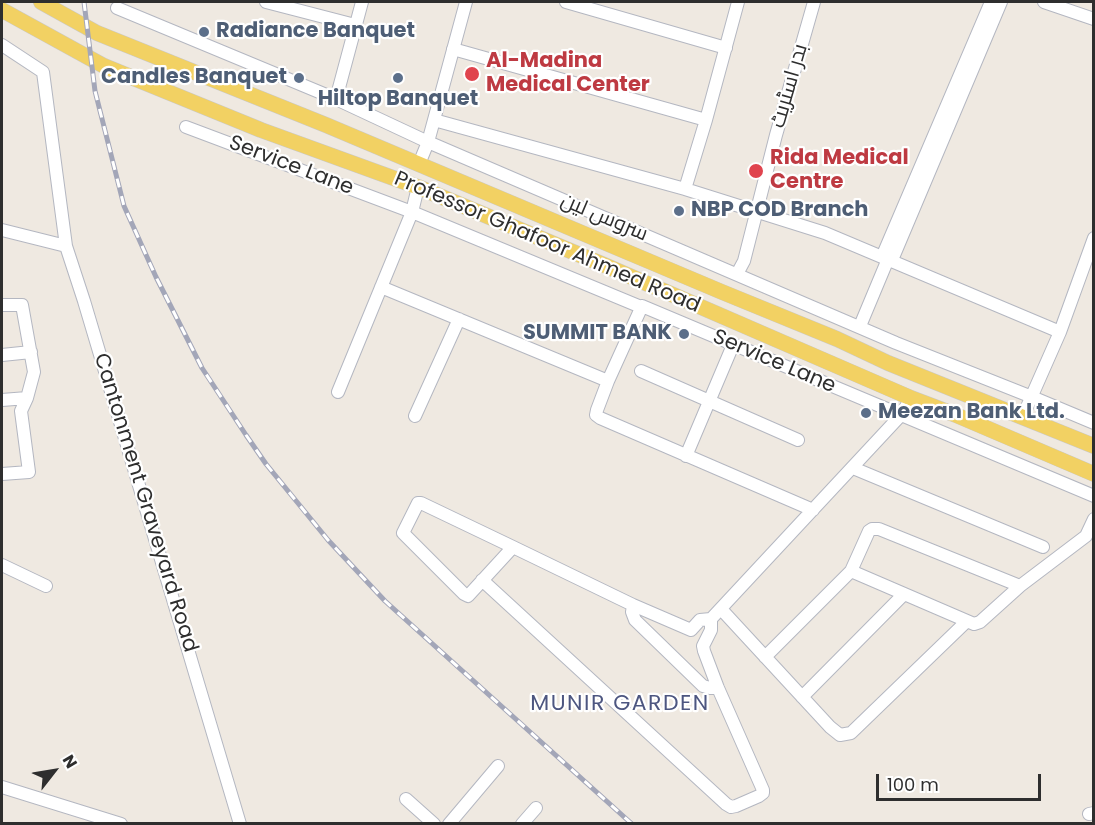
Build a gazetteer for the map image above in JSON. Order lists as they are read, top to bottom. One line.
{"streets":{"main road":["Professor Ghafoor Ahmed Road"],"street":["بدر اسٹریٹ","Service Lane","سروس لین","Cantonment Graveyard Road"]},"crossings":[["بدر اسٹریٹ","سروس لین"]],"districts":["MUNIR GARDEN"],"places":["Radiance Banquet","Al-Madina Medical Center","Candles Banquet","Hiltop Banquet","Rida Medical Centre","NBP COD Branch","SUMMIT BANK","Meezan Bank Ltd."],"scale_bar":"100 m","north":"top right"}
